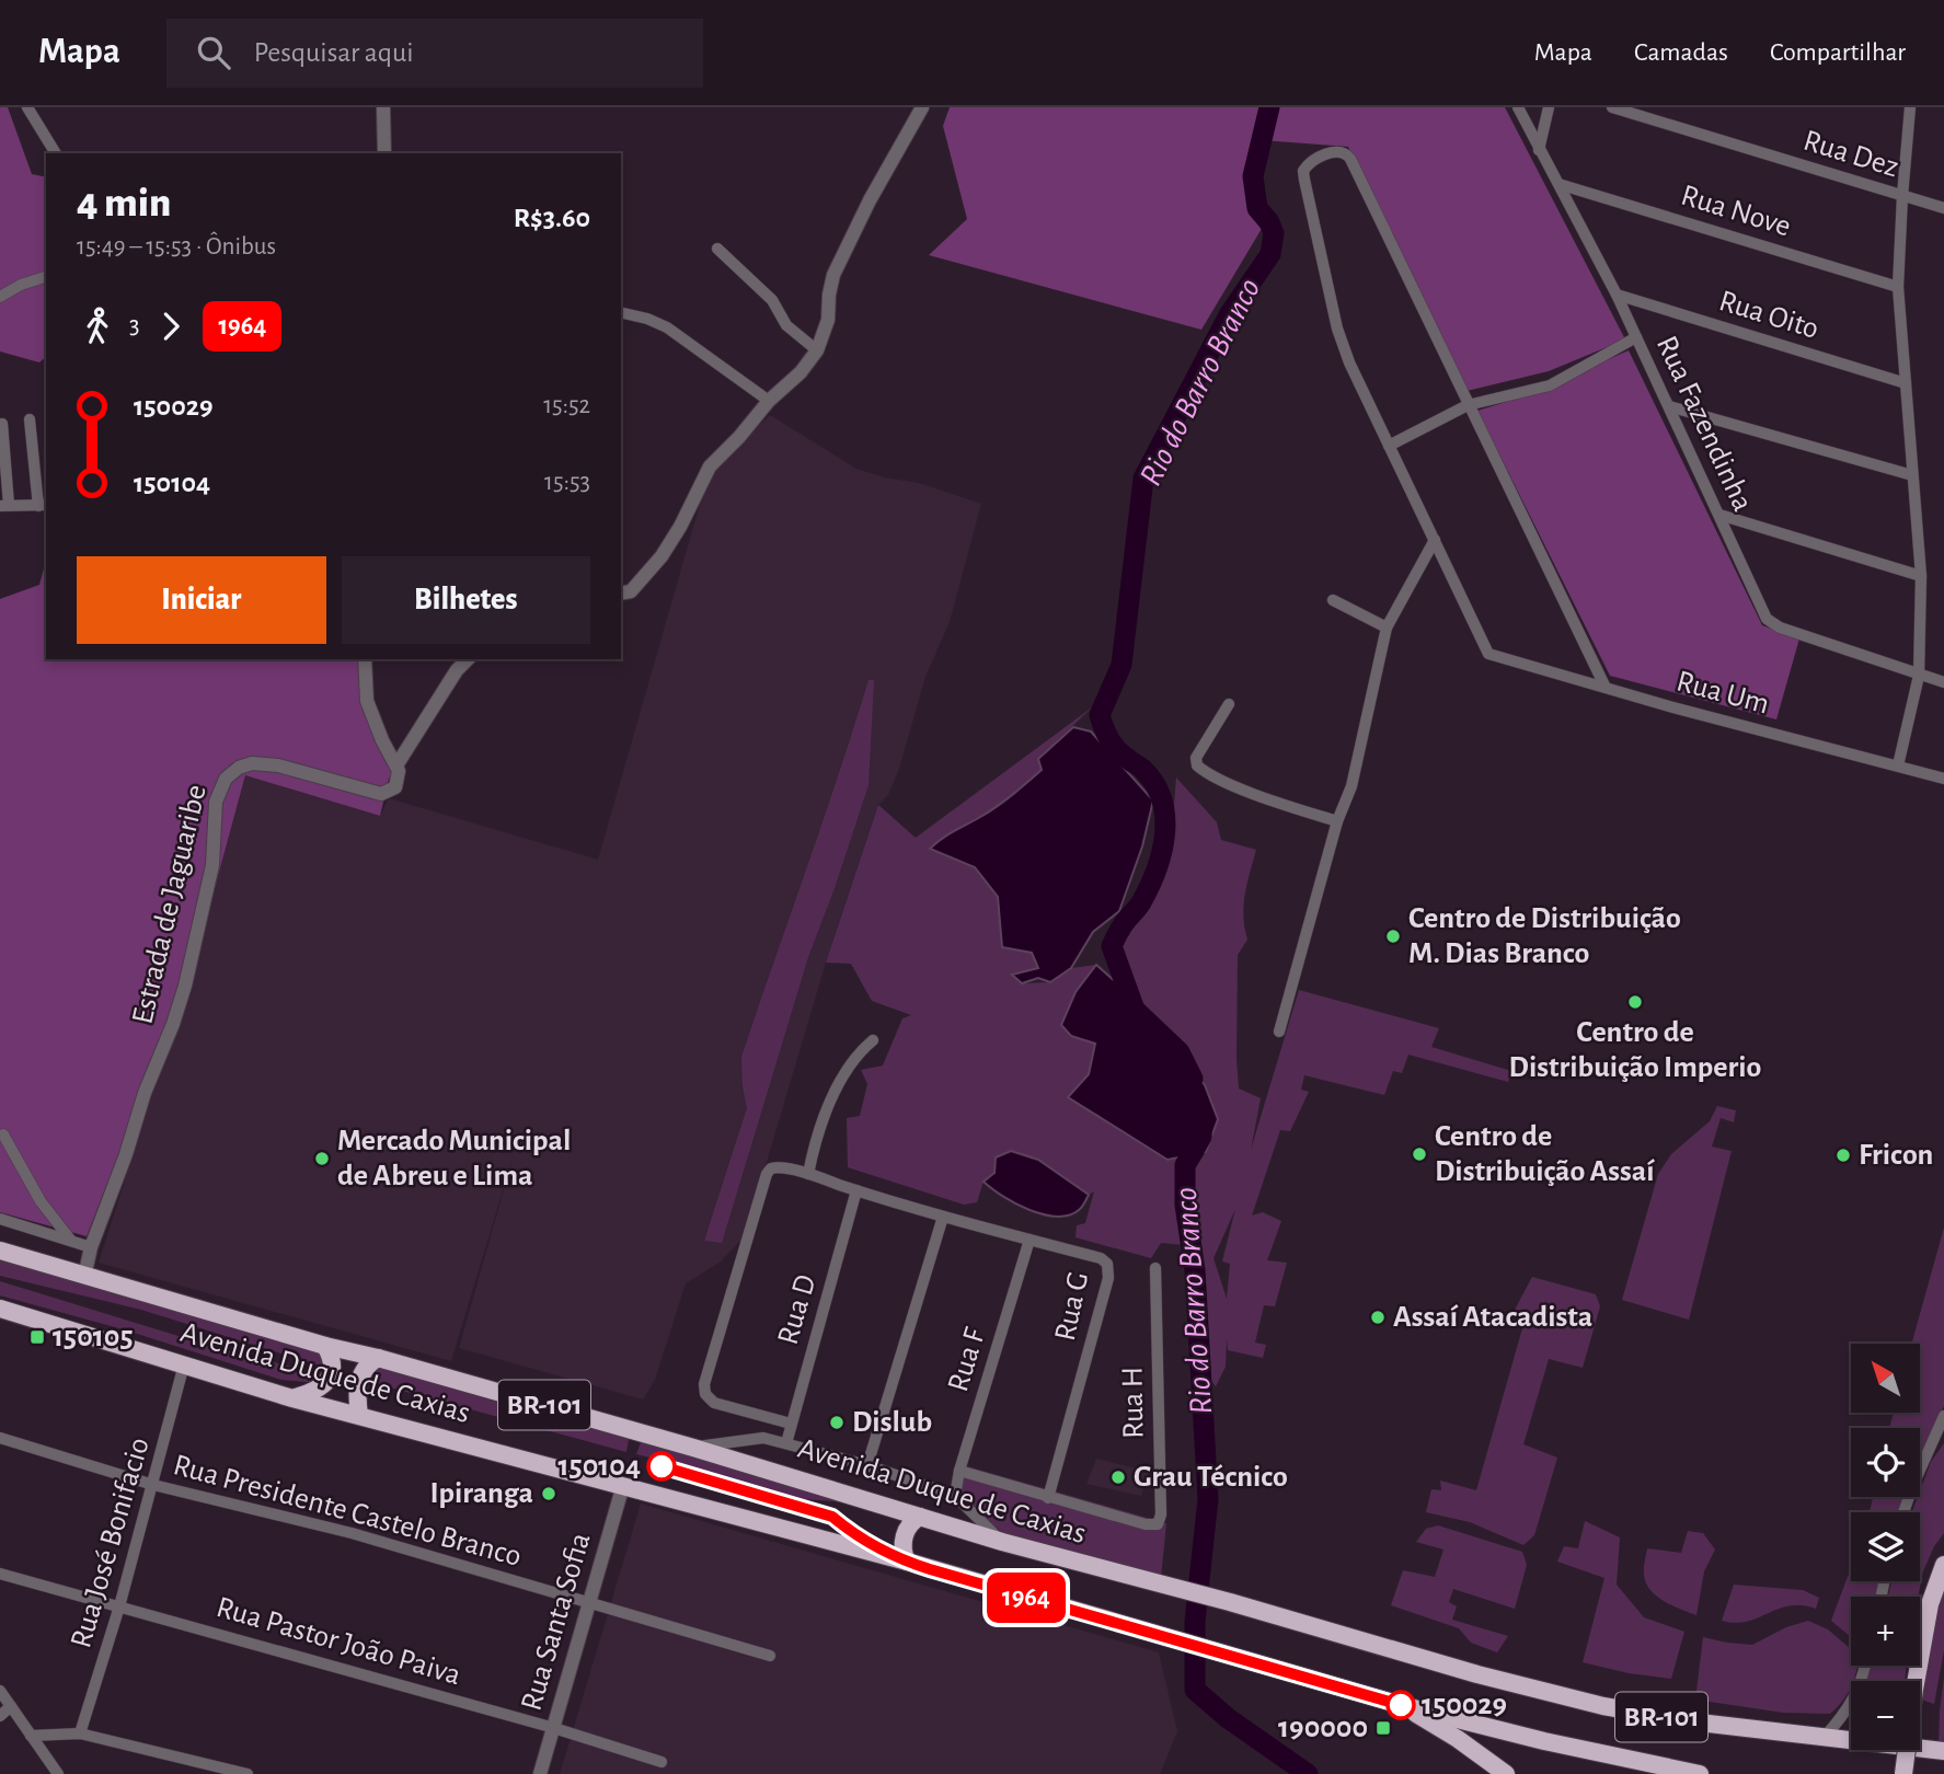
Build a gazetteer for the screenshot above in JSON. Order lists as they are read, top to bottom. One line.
{"streets":{"highway":["Avenida Duque de Caxias","BR-101"],"street":["Rua Dez","Rua Nove","Rua Oito","Rua Fazendinha","Rua Um","Estrada de Jaguaribe","Rua G","Rua D","Rua F","Rua H","Rua Presidente Castelo Branco","Rua José Bonifacio","Rua Santa Sofia","Rua Pastor João Paiva"]},"crossings":[["Rua Nove","Rua Fazendinha"],["Rua Oito","Rua Fazendinha"],["Estrada de Jaguaribe","Avenida Duque de Caxias"],["Rua G","Rua D"],["Rua G","Rua F"],["Rua G","Rua H"],["Rua D","BR-101"],["Rua F","BR-101"],["Avenida Duque de Caxias","BR-101"],["Avenida Duque de Caxias","Rua José Bonifacio"],["Avenida Duque de Caxias","Rua Santa Sofia"],["Rua Presidente Castelo Branco","Rua José Bonifacio"],["Rua Presidente Castelo Branco","Rua Santa Sofia"],["Rua José Bonifacio","Rua Pastor João Paiva"],["Rua Santa Sofia","Rua Pastor João Paiva"]],"water":["Rio do Barro Branco"],"places":{"other":["Centro de Distribuição M. Dias Branco","Centro de Distribuição Imperio","Centro de Distribuição Assaí","Fricon","Mercado Municipal de Abreu e Lima","Assaí Atacadista","Dislub","150104","Grau Técnico","Ipiranga","150029"],"transit":["150105","190000"]},"lines":["bus line 1964"],"north":"top left","page":{"header":"Mapa","search":"Pesquisar aqui","nav":["Mapa","Camadas","Compartilhar"],"on_map":"1964","heading":["4 min","15:49 – 15:53 · Ônibus","R$3.60"],"legs":["3","1964"],"list":[{"name":"150029","value":"15:52"},{"name":"150104","value":"15:53"}],"buttons":["Iniciar","Bilhetes"],"map_buttons":["+","−"]}}
